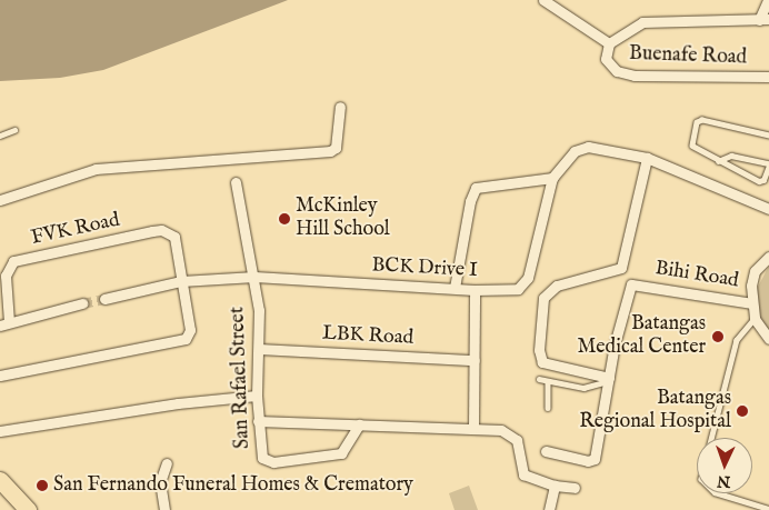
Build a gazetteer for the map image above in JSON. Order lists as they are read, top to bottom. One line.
{"streets":{"street":["Buenafe Road","FVK Road","BCK Drive I","Bihi Road","LBK Road","San Rafael Street"]},"crossings":[["FVK Road","BCK Drive I"],["BCK Drive I","San Rafael Street"],["LBK Road","San Rafael Street"]],"places":["McKinley Hill School","Batangas Medical Center","Batangas Regional Hospital","San Fernando Funeral Homes & Crematory"],"north":"bottom"}
